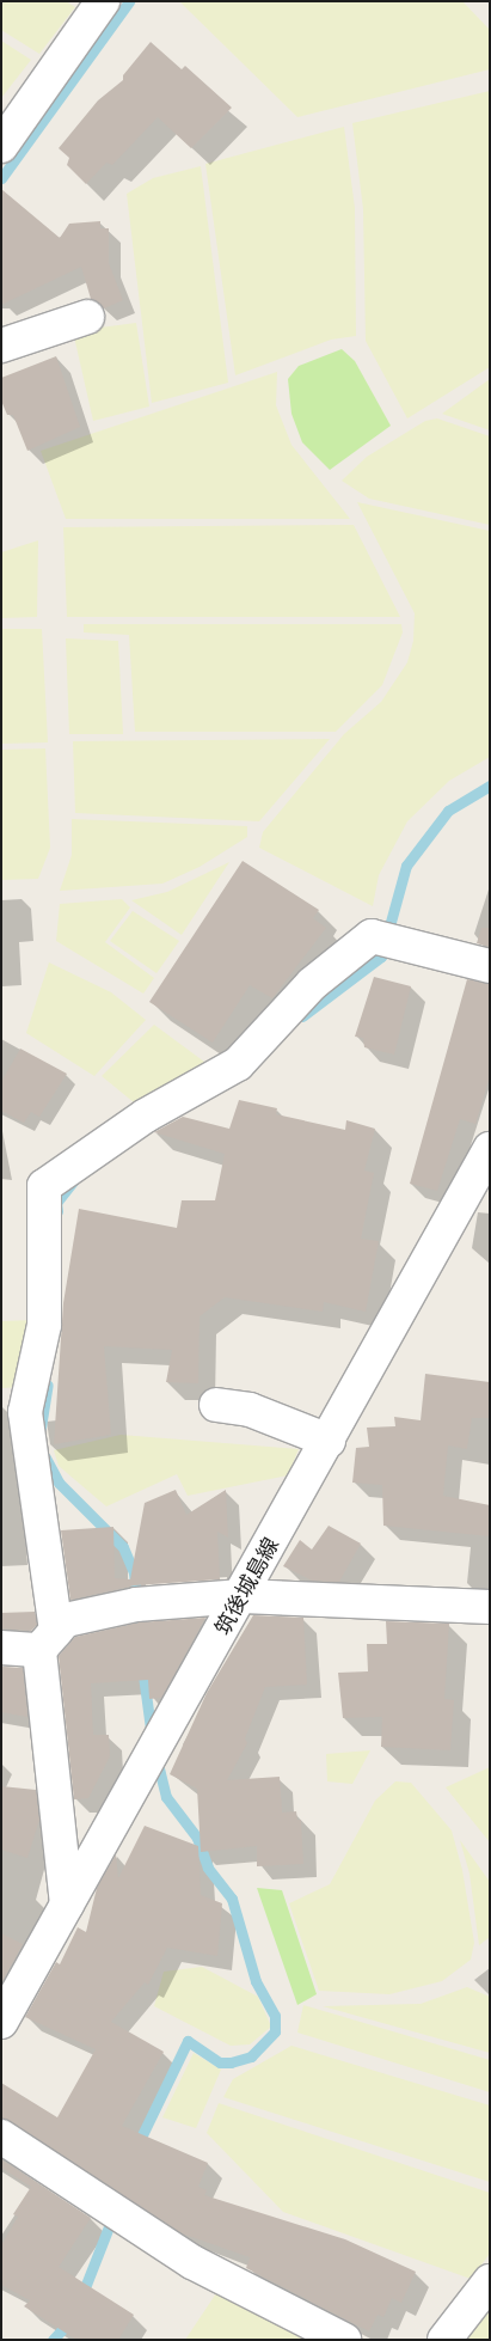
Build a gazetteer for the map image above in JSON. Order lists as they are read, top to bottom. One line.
{"streets":{"street":["筑後城島線"]}}
